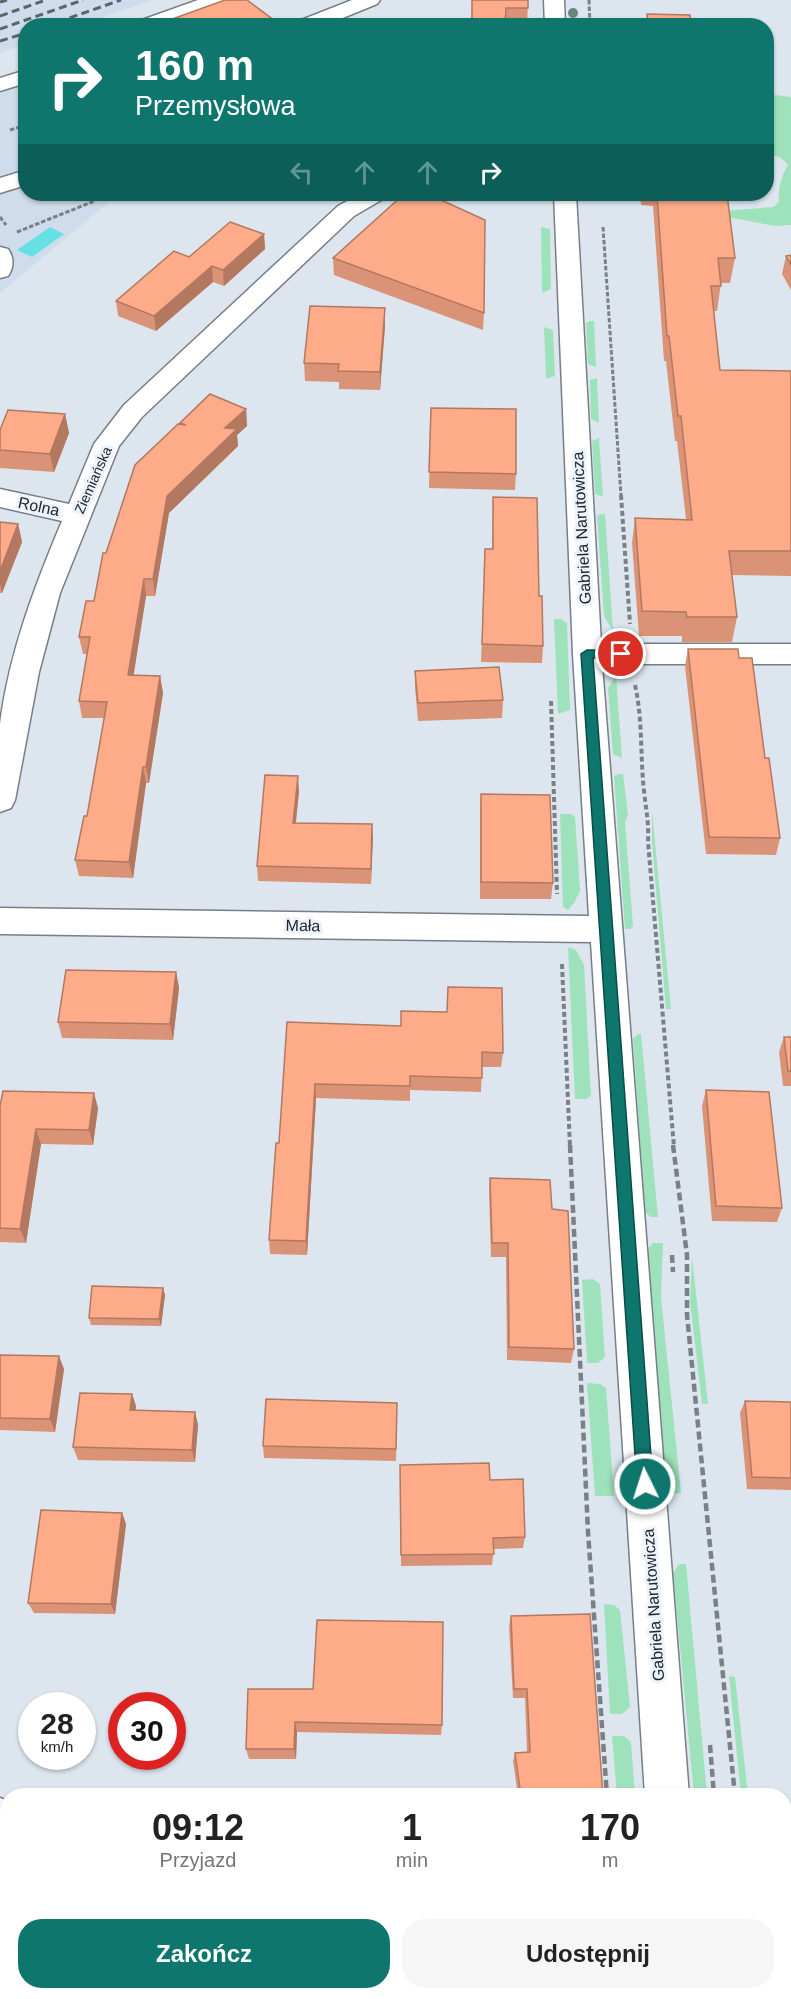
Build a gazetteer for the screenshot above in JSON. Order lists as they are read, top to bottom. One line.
{"streets":{"street":["Ziemiańska","Rolna","Gabriela Narutowicza","Mała"]},"crossings":[["Ziemiańska","Rolna"],["Gabriela Narutowicza","Mała"]],"page":{"turn":["160 m","Przemysłowa"],"speed":"28 km/h","limit":"30","eta":["09:12","Przyjazd","1","min","170","m"],"buttons":["Zakończ","Udostępnij"]}}
